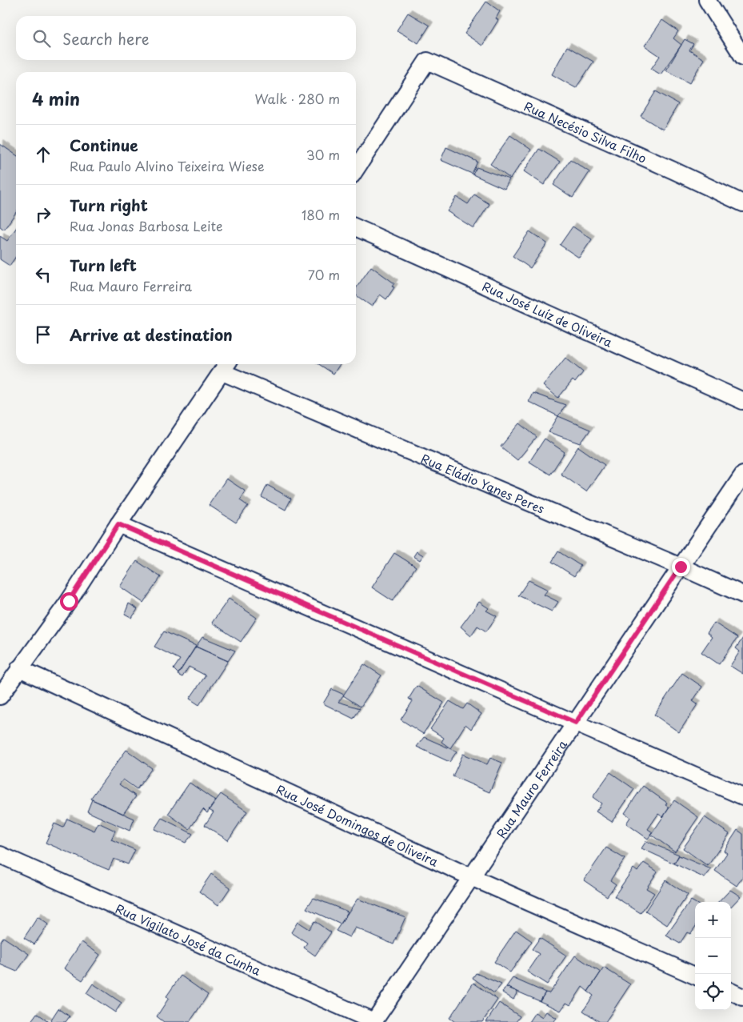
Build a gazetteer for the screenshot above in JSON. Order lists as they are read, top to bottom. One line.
{"streets":{"street":["Rua Necésio Silva Filho","Rua José Luíz de Oliveira","Rua Eládio Yanes Peres","Rua Mauro Ferreira","Rua José Domingos de Oliveira","Rua Vigilato José da Cunha"]},"crossings":[["Rua Eládio Yanes Peres","Rua Mauro Ferreira"],["Rua Mauro Ferreira","Rua José Domingos de Oliveira"],["Rua Mauro Ferreira","Rua Vigilato José da Cunha"]],"page":{"search":"Search here","heading":["4 min","Walk · 280 m"],"list":[["Continue","Rua Paulo Alvino Teixeira Wiese","30 m"],["Turn right","Rua Jonas Barbosa Leite","180 m"],["Turn left","Rua Mauro Ferreira","70 m"],"Arrive at destination"],"map_buttons":["+","−"]}}
